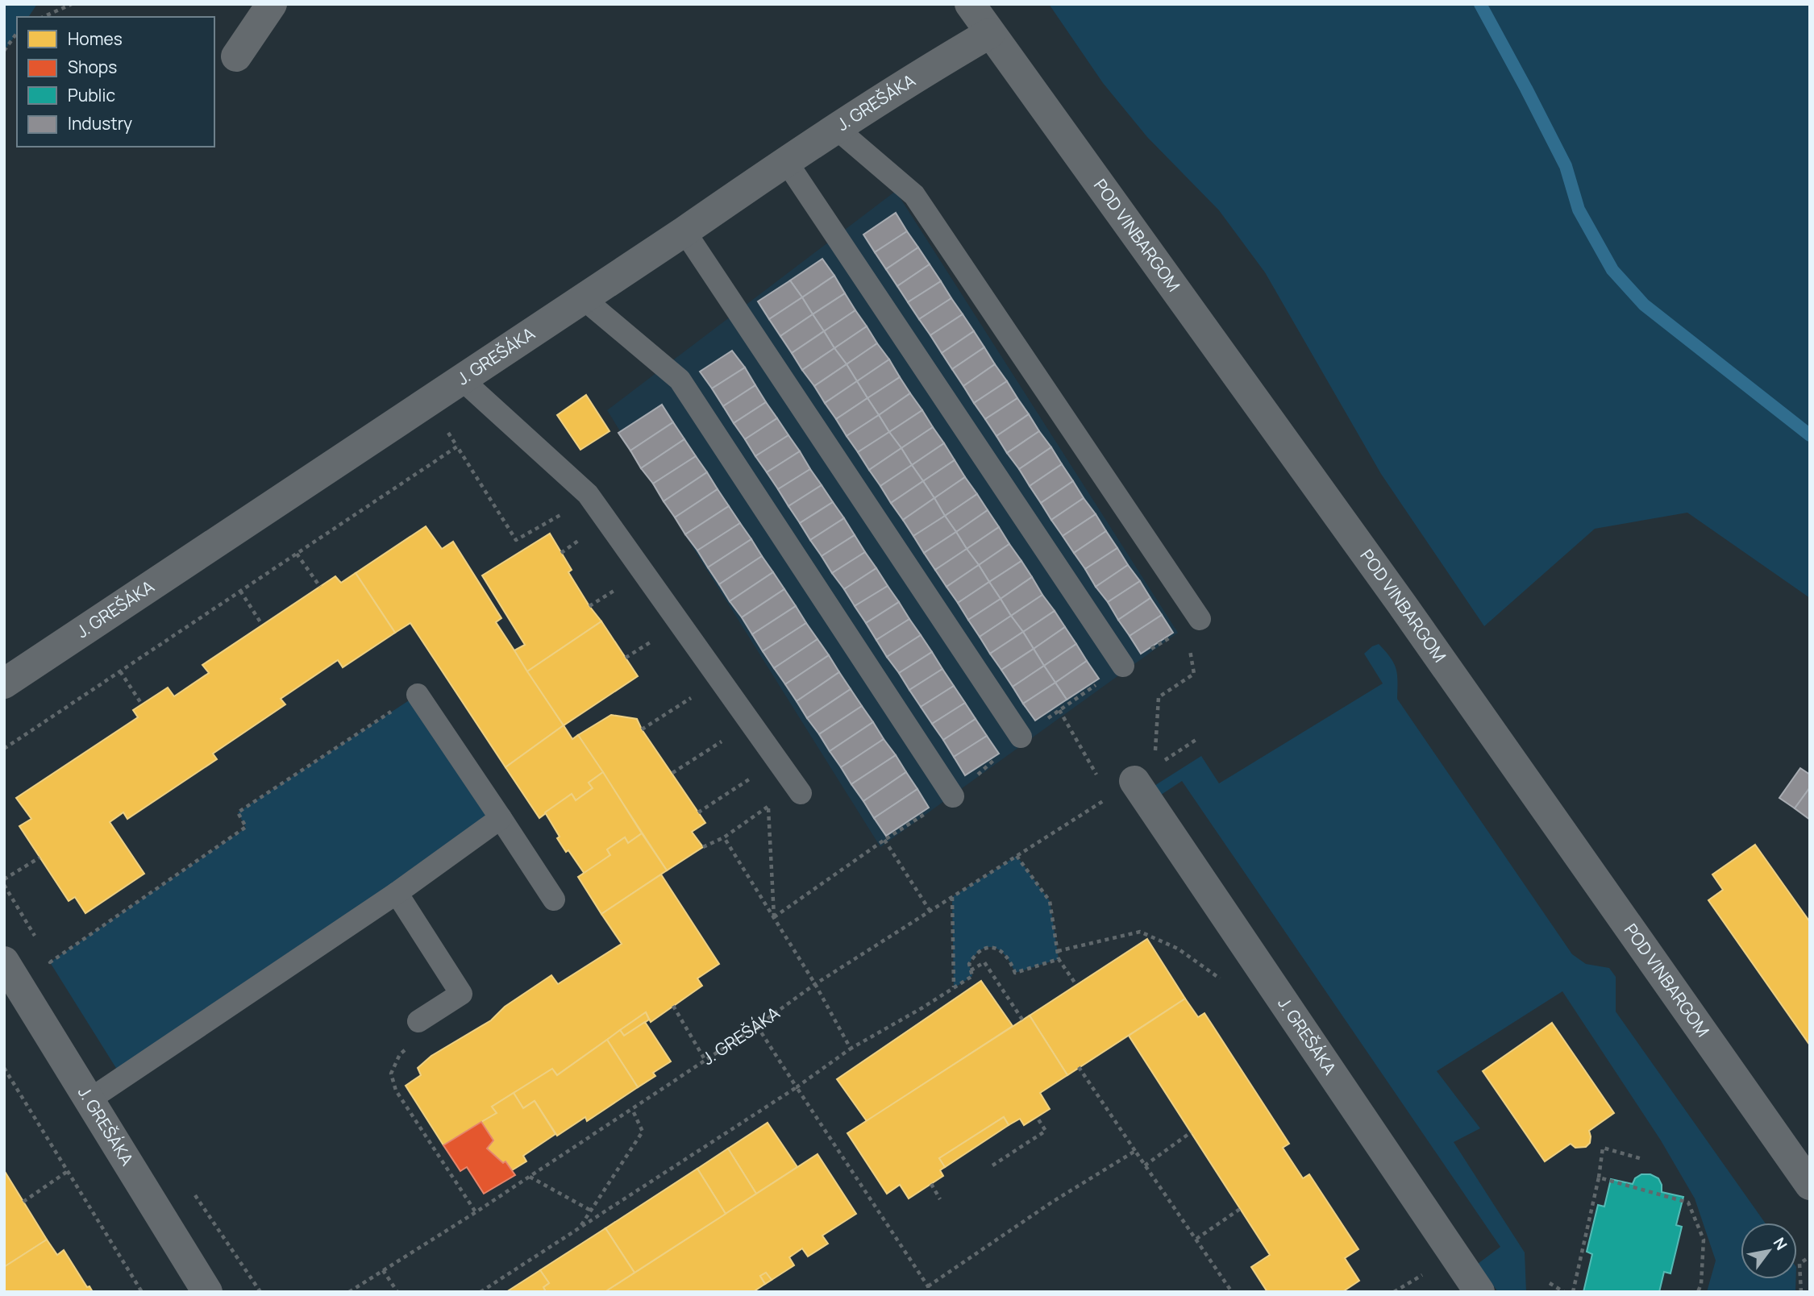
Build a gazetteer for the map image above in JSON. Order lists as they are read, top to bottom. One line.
{"streets":{"street":["J. GREŠÁKA","POD VINBARGOM"]},"crossings":[["J. GREŠÁKA","POD VINBARGOM"]],"legend":["Homes","Shops","Public","Industry"],"north":"top right"}
